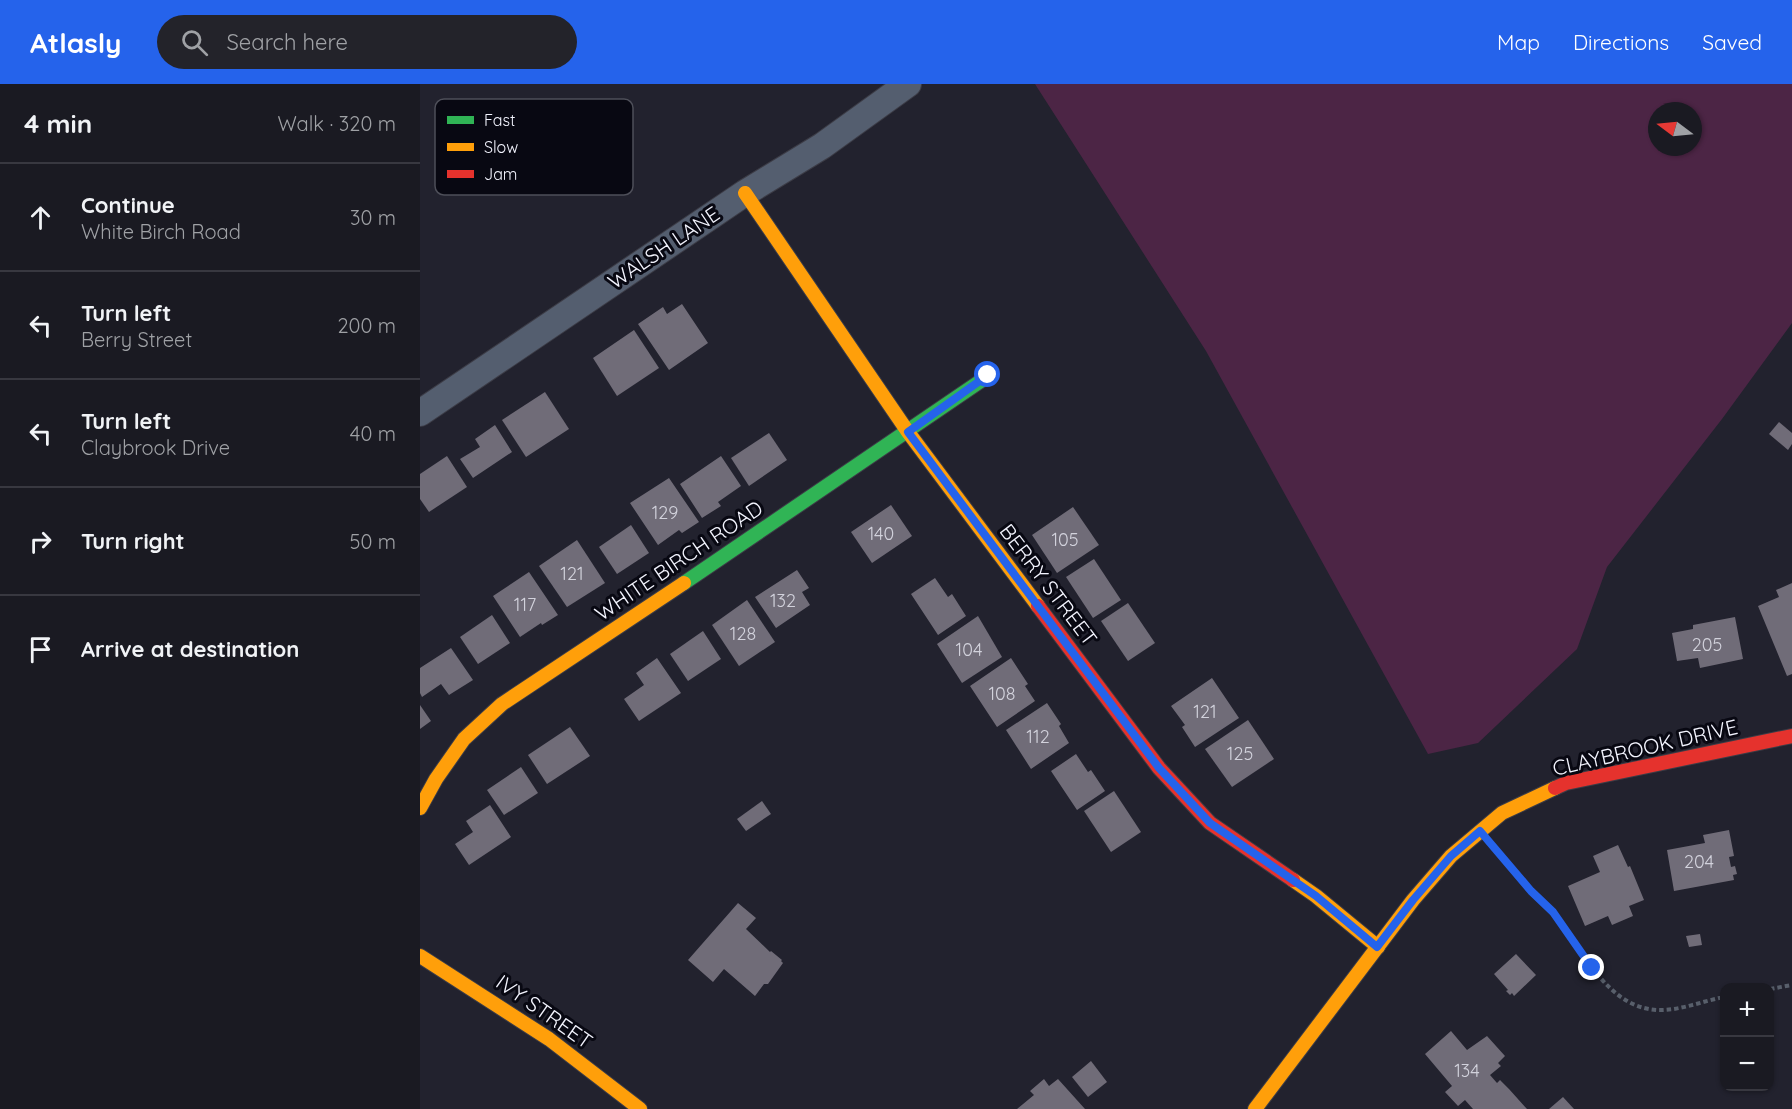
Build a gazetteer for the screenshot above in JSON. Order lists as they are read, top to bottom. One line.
{"streets":{"street":["WALSH LANE","WHITE BIRCH ROAD","BERRY STREET","CLAYBROOK DRIVE","IVY STREET"]},"crossings":[["WALSH LANE","BERRY STREET"],["WHITE BIRCH ROAD","BERRY STREET"],["BERRY STREET","CLAYBROOK DRIVE"]],"house_numbers":["129","140","105","121","132","117","128","205","104","108","121","112","125","204","134"],"legend":["Fast","Slow","Jam"],"north":"left","page":{"header":"Atlasly","search":"Search here","nav":["Map","Directions","Saved"],"heading":["4 min","Walk · 320 m"],"list":[["Continue","White Birch Road","30 m"],["Turn left","Berry Street","200 m"],["Turn left","Claybrook Drive","40 m"],["Turn right","50 m"],"Arrive at destination"],"map_buttons":["+","−"]}}
